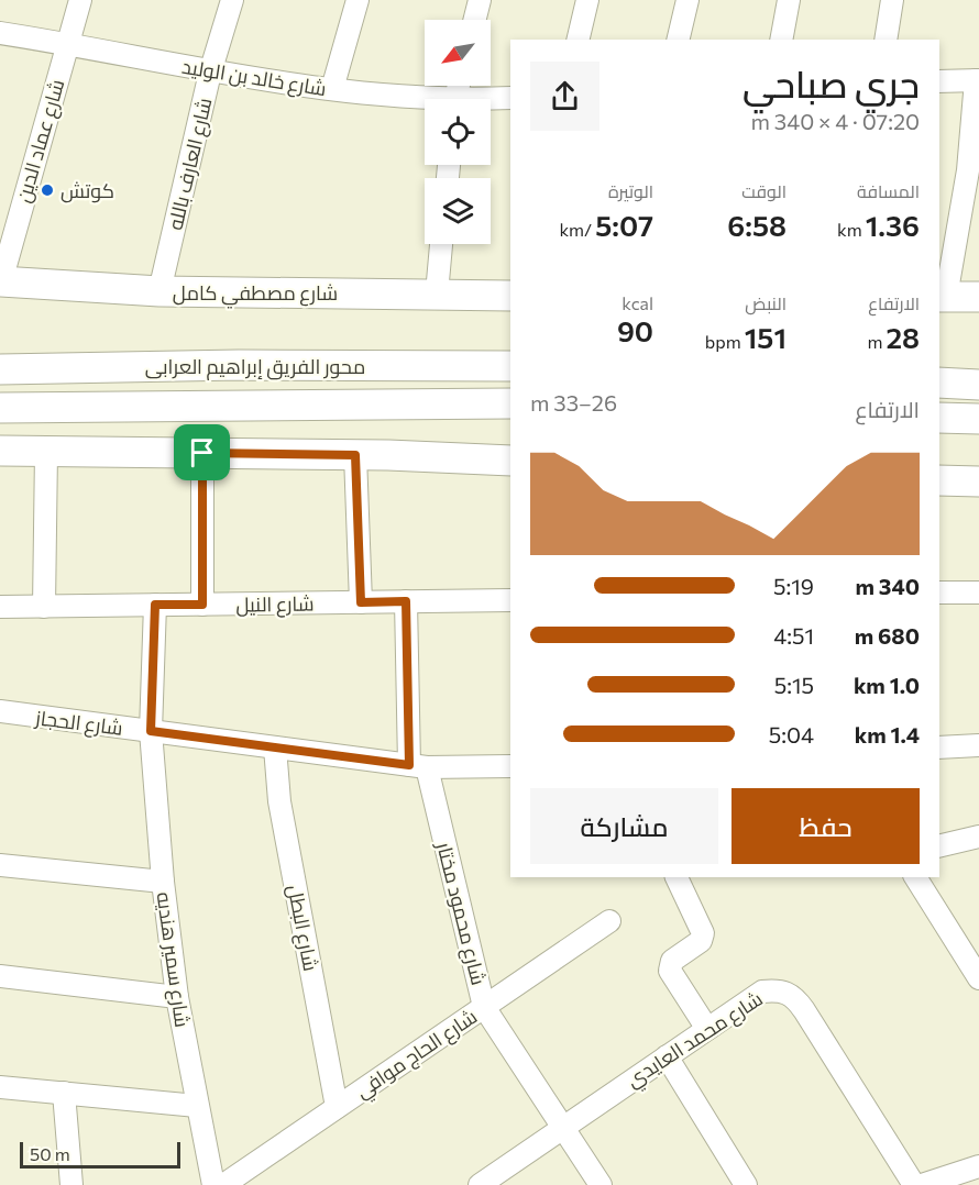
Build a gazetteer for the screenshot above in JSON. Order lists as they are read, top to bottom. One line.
{"streets":{"street":["شارع خالد بن الوليد","شارع عماد الدين","شارع العارف بالله","شارع مصطفي كامل","محور الفريق إبراهيم العرابى","شارع النيل","شارع الحجاز","شارع محمود مختار","شارع البطل","شارع سمير هنديه","شارع محمد العايدي","شارع الحاج موافي"]},"crossings":[["شارع خالد بن الوليد","شارع عماد الدين"],["شارع خالد بن الوليد","شارع العارف بالله"],["شارع عماد الدين","شارع مصطفي كامل"],["شارع العارف بالله","شارع مصطفي كامل"],["شارع النيل","شارع محمود مختار"],["شارع النيل","شارع سمير هنديه"],["شارع الحجاز","شارع محمود مختار"],["شارع الحجاز","شارع البطل"],["شارع الحجاز","شارع سمير هنديه"],["شارع محمود مختار","شارع محمد العايدي"],["شارع محمود مختار","شارع الحاج موافي"],["شارع البطل","شارع الحاج موافي"]],"places":["كوتش"],"scale_bar":"50 m","north":"bottom left","page":{"heading":["جري صباحي","07:20 · 4 × 340 m"],"stats":[["المسافة","1.36 km"],["الوقت","6:58"],["الوتيرة","5:07 /km"],["الارتفاع","28 m"],["النبض","151 bpm"],["kcal","90"]],"chart":["الارتفاع","26–33 m"],"list":[{"name":"340 m","note":"5:19"},{"name":"680 m","note":"4:51"},{"name":"1.0 km","note":"5:15"},{"name":"1.4 km","note":"5:04"}],"buttons":["حفظ","مشاركة"],"scale":"50 m"}}
